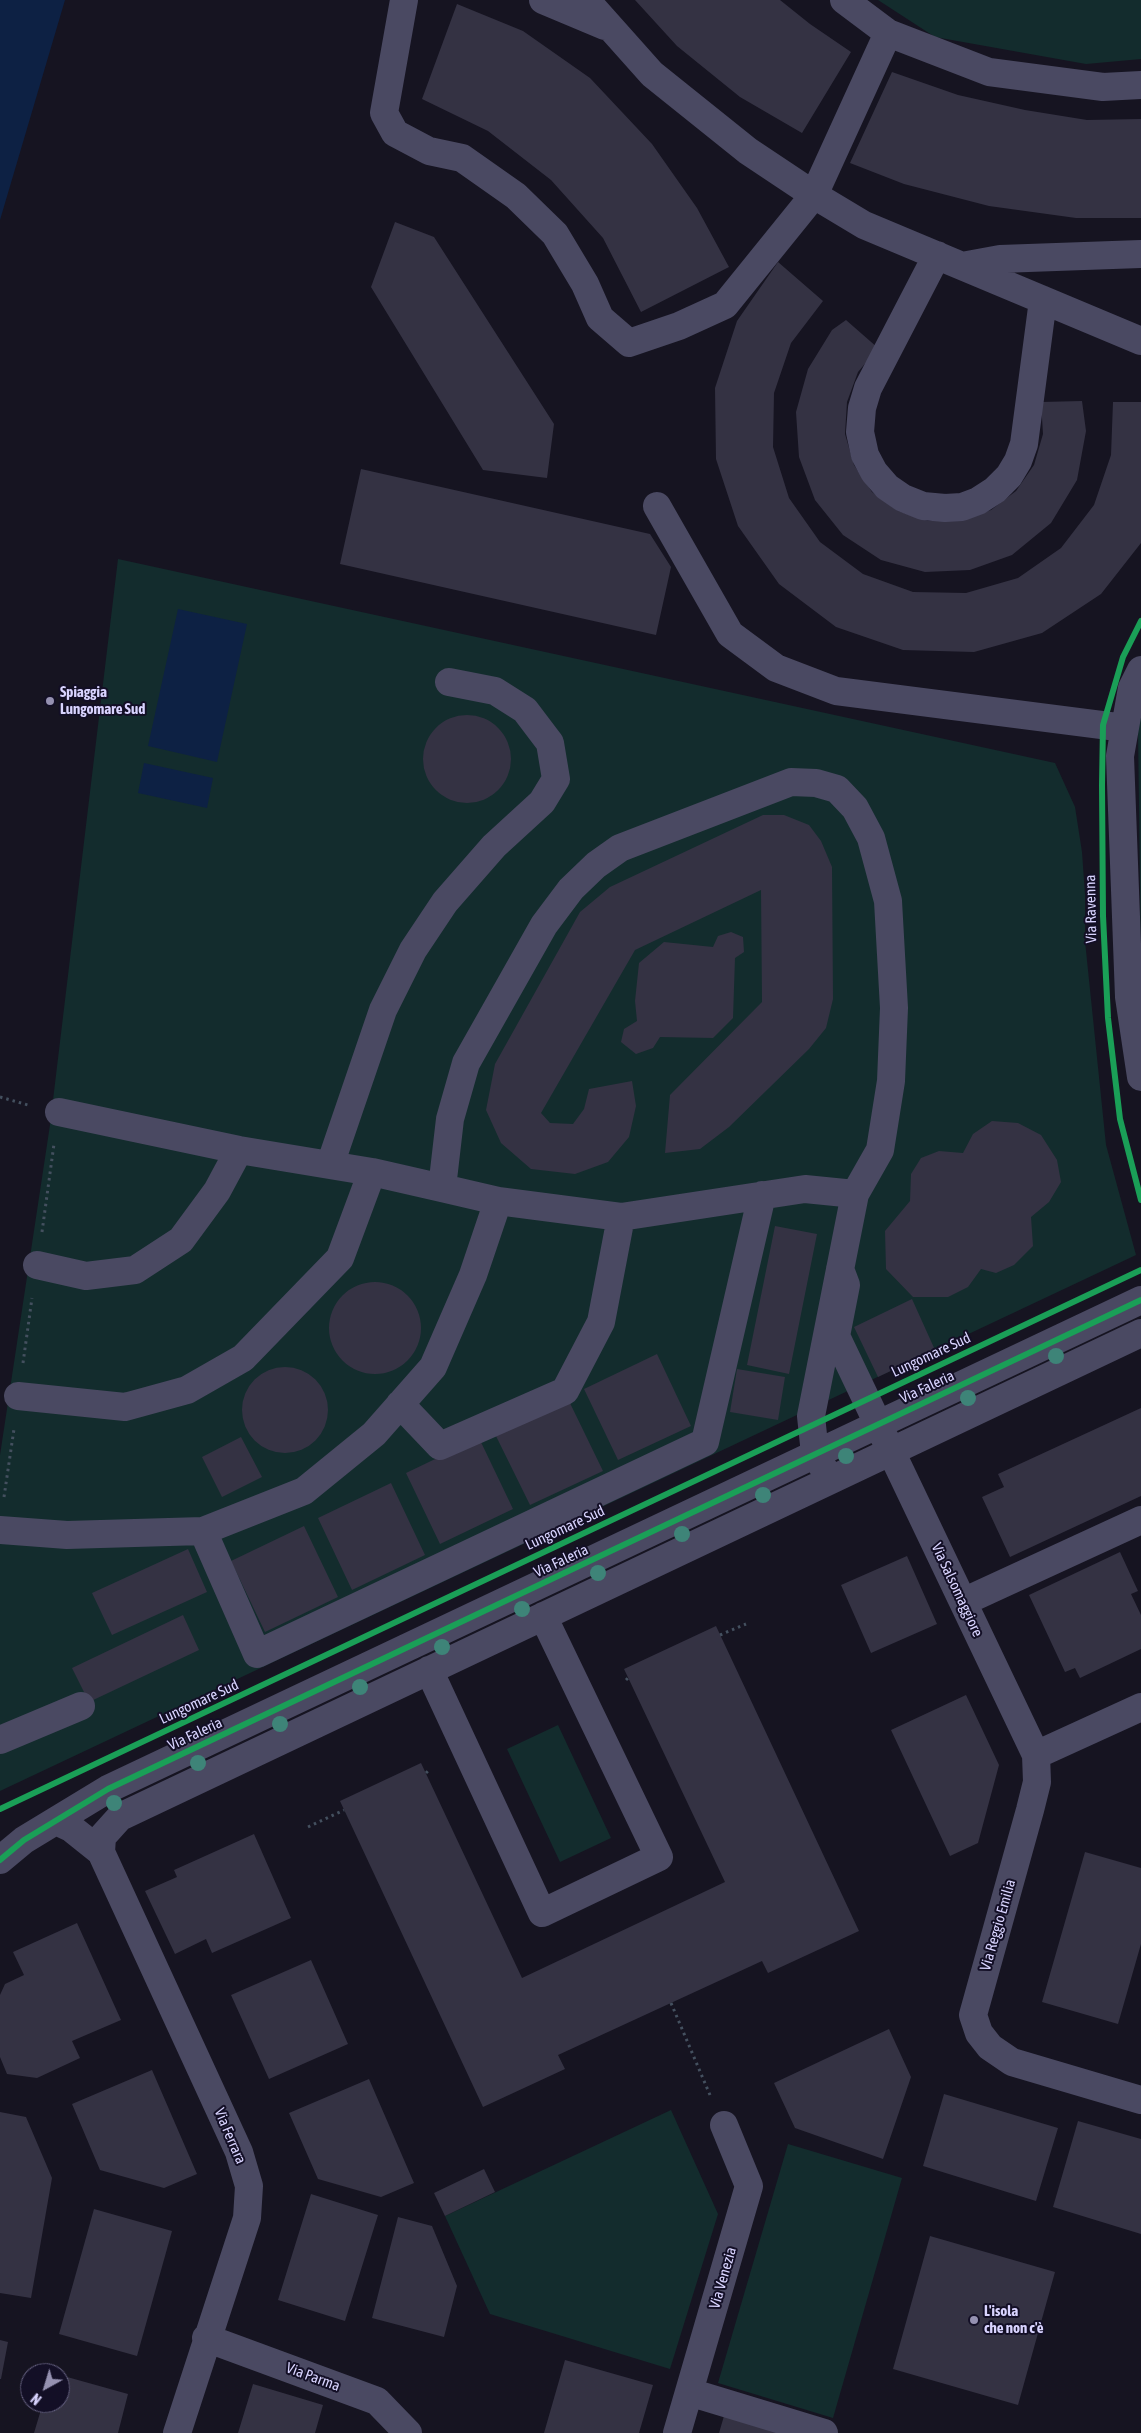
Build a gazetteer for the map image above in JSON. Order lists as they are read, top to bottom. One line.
{"streets":{"street":["Via Faleria","Via Salsomaggiore","Via Reggio Emilia","Via Ferrara","Via Venezia","Via Parma"],"cycle path":["Via Ravenna","Lungomare Sud"]},"crossings":[["Via Faleria","Via Salsomaggiore"],["Via Salsomaggiore","Via Reggio Emilia"],["Via Ferrara","Via Parma"]],"places":["Spiaggia Lungomare Sud","L'isola che non c'è"],"north":"bottom left"}
